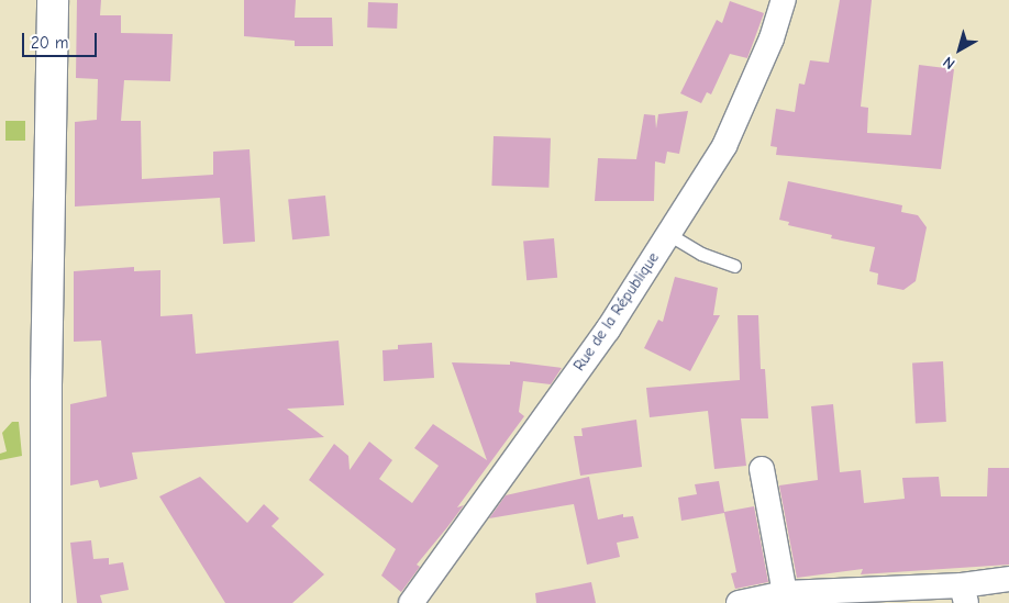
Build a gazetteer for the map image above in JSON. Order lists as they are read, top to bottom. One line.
{"streets":{"street":["Rue de la République"]},"scale_bar":"20 m","north":"bottom left"}
